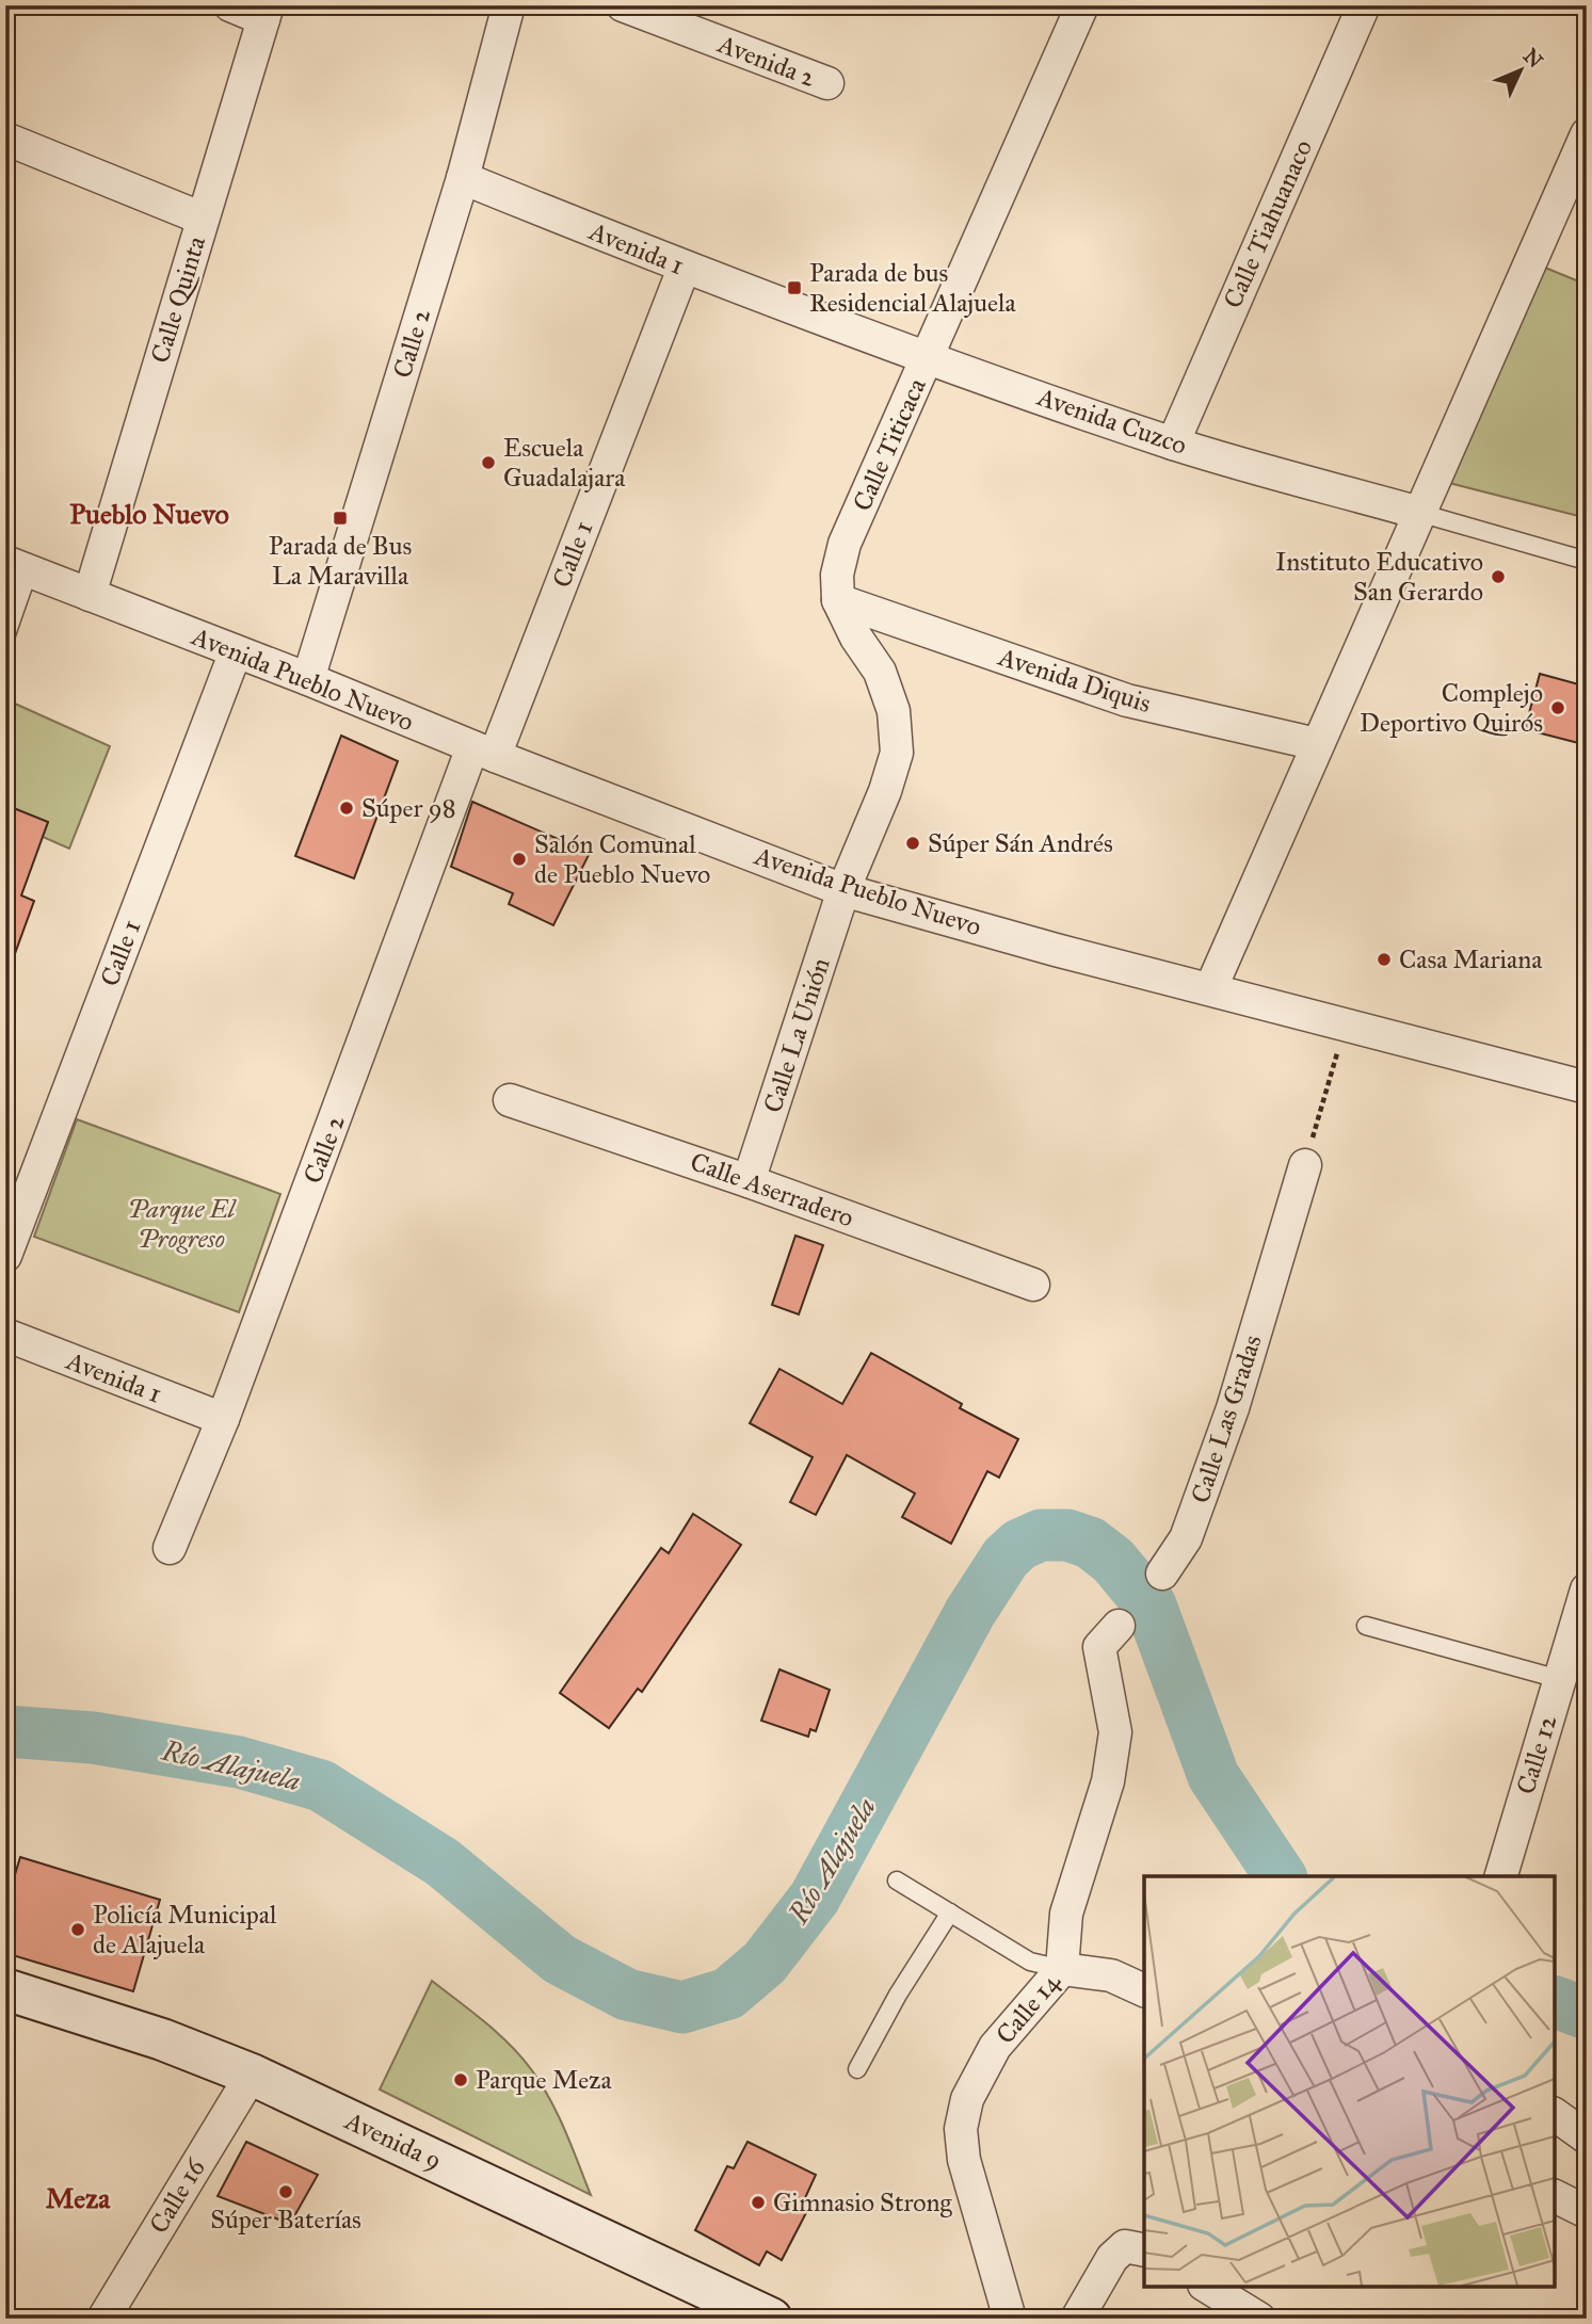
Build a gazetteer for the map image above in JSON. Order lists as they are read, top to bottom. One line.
{"streets":{"street":["Avenida 2","Calle Tiahuanaco","Avenida 1","Calle Quinta","Calle 2","Avenida Cuzco","Calle Titicaca","Calle 1","Avenida Pueblo Nuevo","Avenida Diquis","Calle La Unión","Calle Aserradero","Calle Las Gradas","Calle 12","Calle 14","Avenida 9","Calle 16"]},"crossings":[["Calle Tiahuanaco","Avenida Cuzco"],["Avenida 1","Calle 2"],["Avenida 1","Avenida Cuzco"],["Avenida 1","Calle 1"],["Calle Quinta","Avenida Pueblo Nuevo"],["Calle 2","Calle 1"],["Calle 2","Avenida Pueblo Nuevo"],["Avenida Cuzco","Calle Titicaca"],["Calle Titicaca","Avenida Pueblo Nuevo"],["Calle Titicaca","Avenida Diquis"],["Calle Titicaca","Calle La Unión"],["Calle 1","Avenida Pueblo Nuevo"],["Avenida Pueblo Nuevo","Calle La Unión"],["Calle La Unión","Calle Aserradero"],["Avenida 9","Calle 16"]],"districts":["Pueblo Nuevo","Meza"],"water":["Río Alajuela"],"parks":["Parque El Progreso"],"places":{"transit":["Parada de bus Residencial Alajuela","Parada de Bus La Maravilla"],"other":["Escuela Guadalajara","Instituto Educativo San Gerardo","Complejo Deportivo Quirós","Súper 98","Súper Sán Andrés","Salón Comunal de Pueblo Nuevo","Casa Mariana","Policía Municipal de Alajuela","Parque Meza","Súper Baterías","Gimnasio Strong"]},"north":"top right"}
